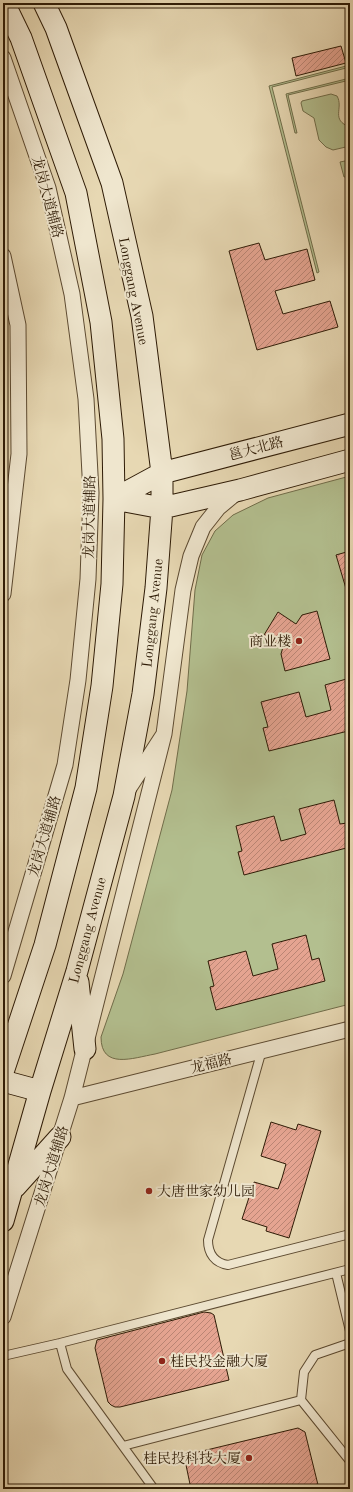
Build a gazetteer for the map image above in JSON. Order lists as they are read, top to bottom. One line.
{"streets":{"main road":["Longgang Avenue","邕大北路"],"street":["龙岗大道辅路","龙福路"]},"crossings":[["龙岗大道辅路","Longgang Avenue"],["龙岗大道辅路","龙福路"],["Longgang Avenue","邕大北路"]],"places":["商业楼","大唐世家幼儿园","桂民投金融大厦","桂民投科技大厦"]}
